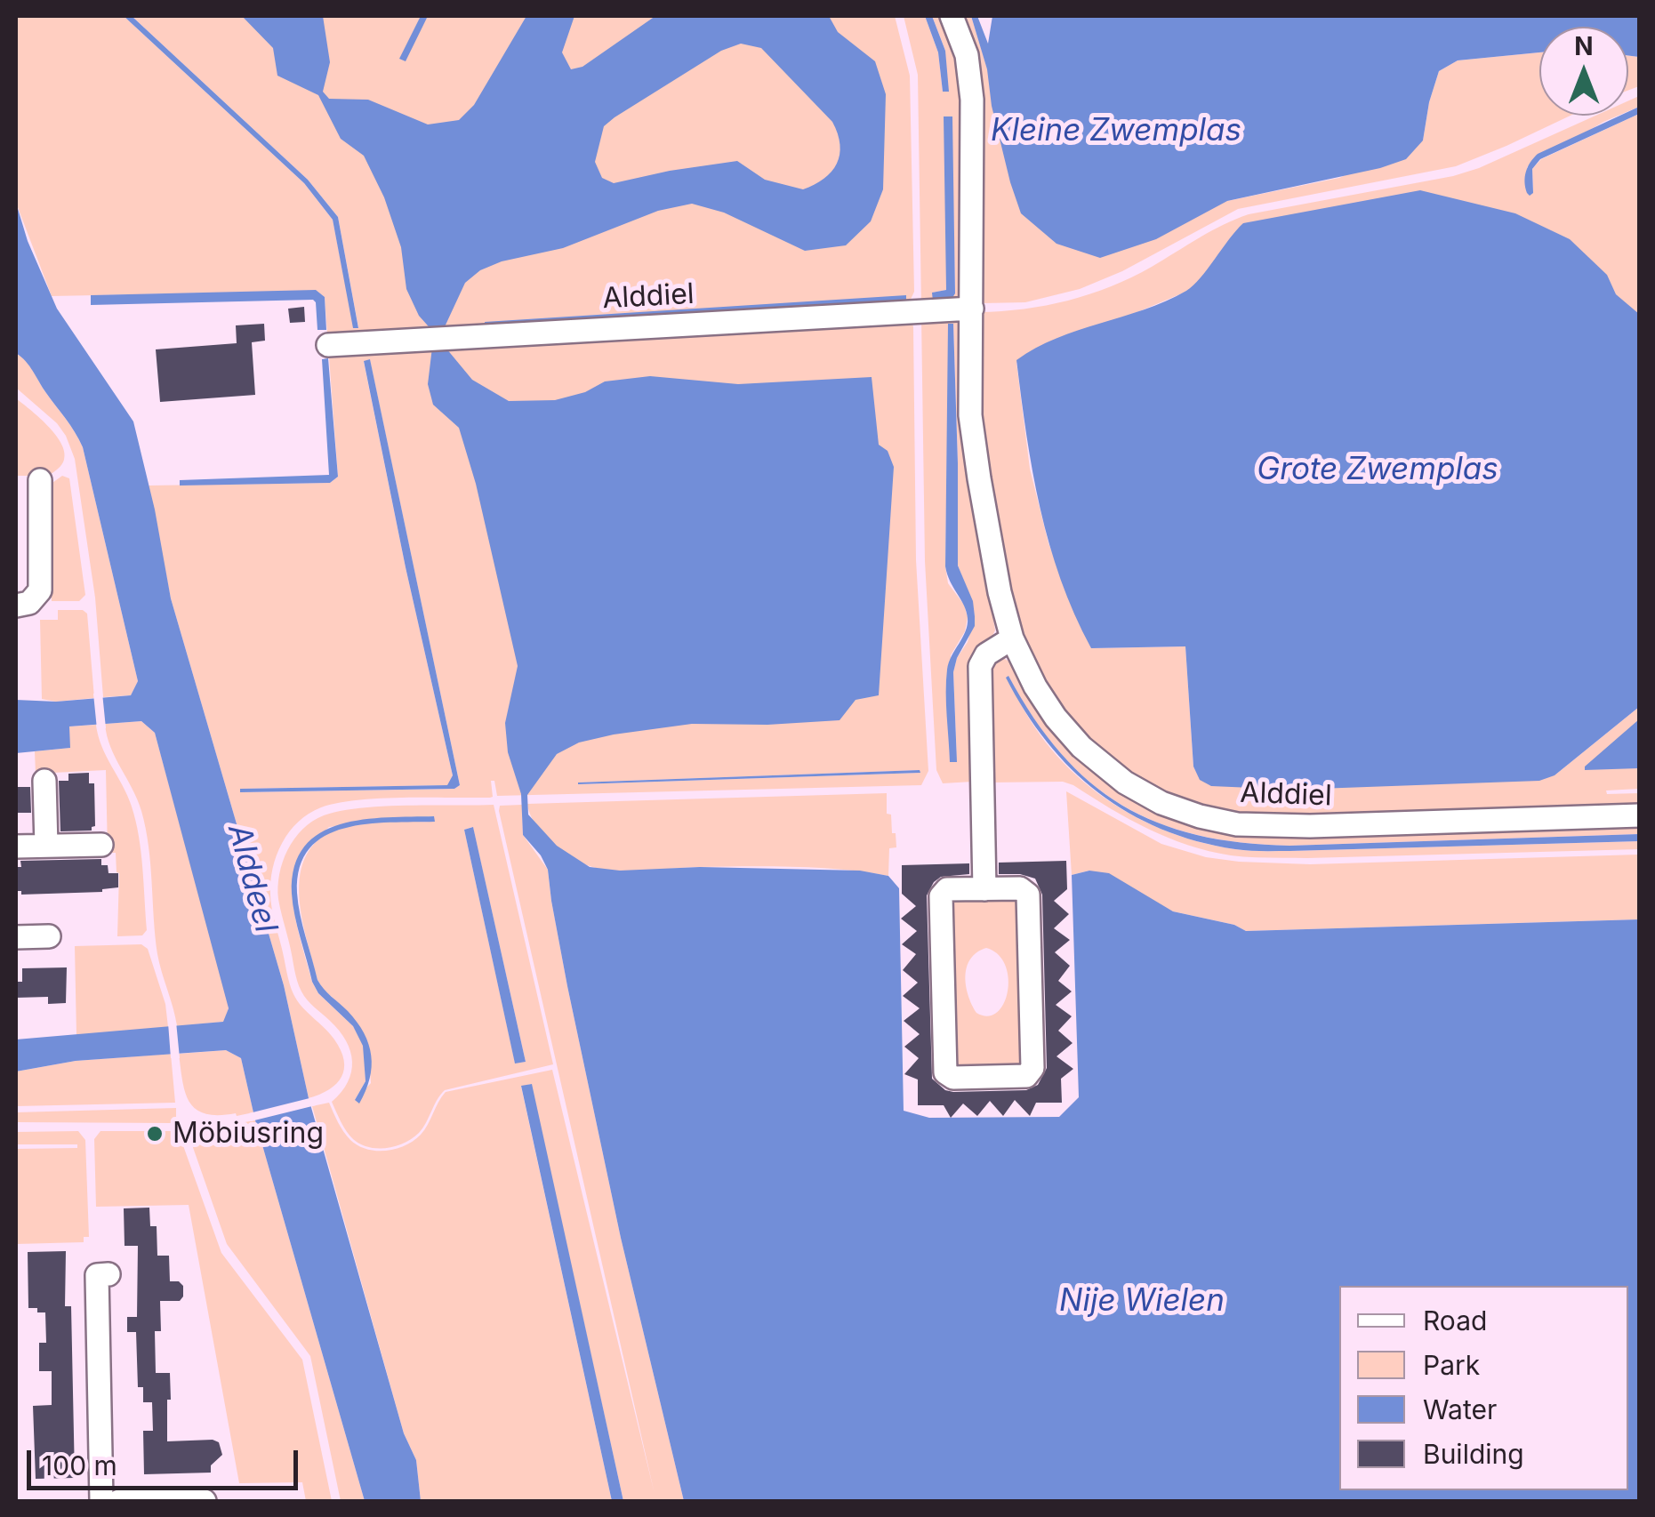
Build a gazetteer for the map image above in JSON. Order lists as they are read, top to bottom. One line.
{"streets":{"street":["Alddiel"]},"water":["Kleine Zwemplas","Grote Zwemplas","Alddeel","Nije Wielen"],"places":["Möbiusring"],"legend":["Road","Park","Water","Building"],"scale_bar":"100 m","north":"top"}
